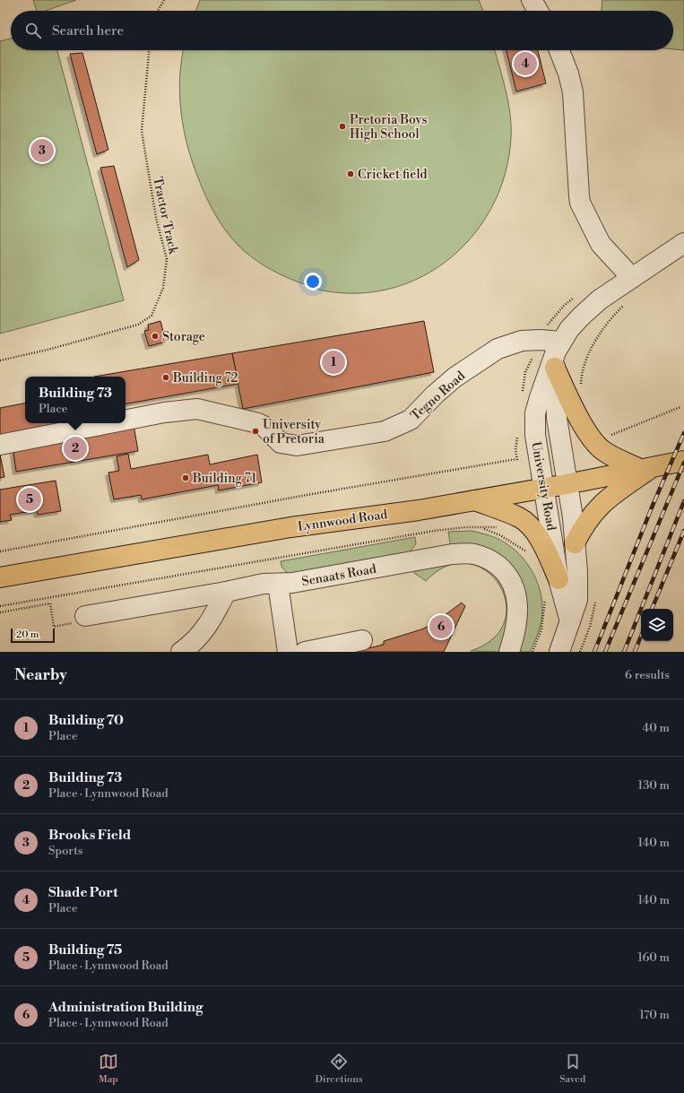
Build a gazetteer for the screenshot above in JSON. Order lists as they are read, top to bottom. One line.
{"streets":{"main road":["Lynnwood Road"],"street":["Tegno Road","University Road","Senaats Road"],"path":["Tractor Track"]},"crossings":[["Tegno Road","University Road"],["University Road","Lynnwood Road"]],"places":["Pretoria Boys High School","Cricket field","Storage","Building 72","University of Pretoria","Building 71"],"scale_bar":"20 m","page":{"search":"Search here","pins":["4","3","1","2","5","6"],"popup":["Building 73","Place"],"scale":"20 m","heading":["Nearby","6 results"],"list":[{"mark":"1","name":"Building 70","note":"Place","value":"40 m"},{"mark":"2","name":"Building 73","note":"Place · Lynnwood Road","value":"130 m"},{"mark":"3","name":"Brooks Field","note":"Sports","value":"140 m"},{"mark":"4","name":"Shade Port","note":"Place","value":"140 m"},{"mark":"5","name":"Building 75","note":"Place · Lynnwood Road","value":"160 m"},{"mark":"6","name":"Administration Building","note":"Place · Lynnwood Road","value":"170 m"}],"nav":["Map","Directions","Saved"]}}
